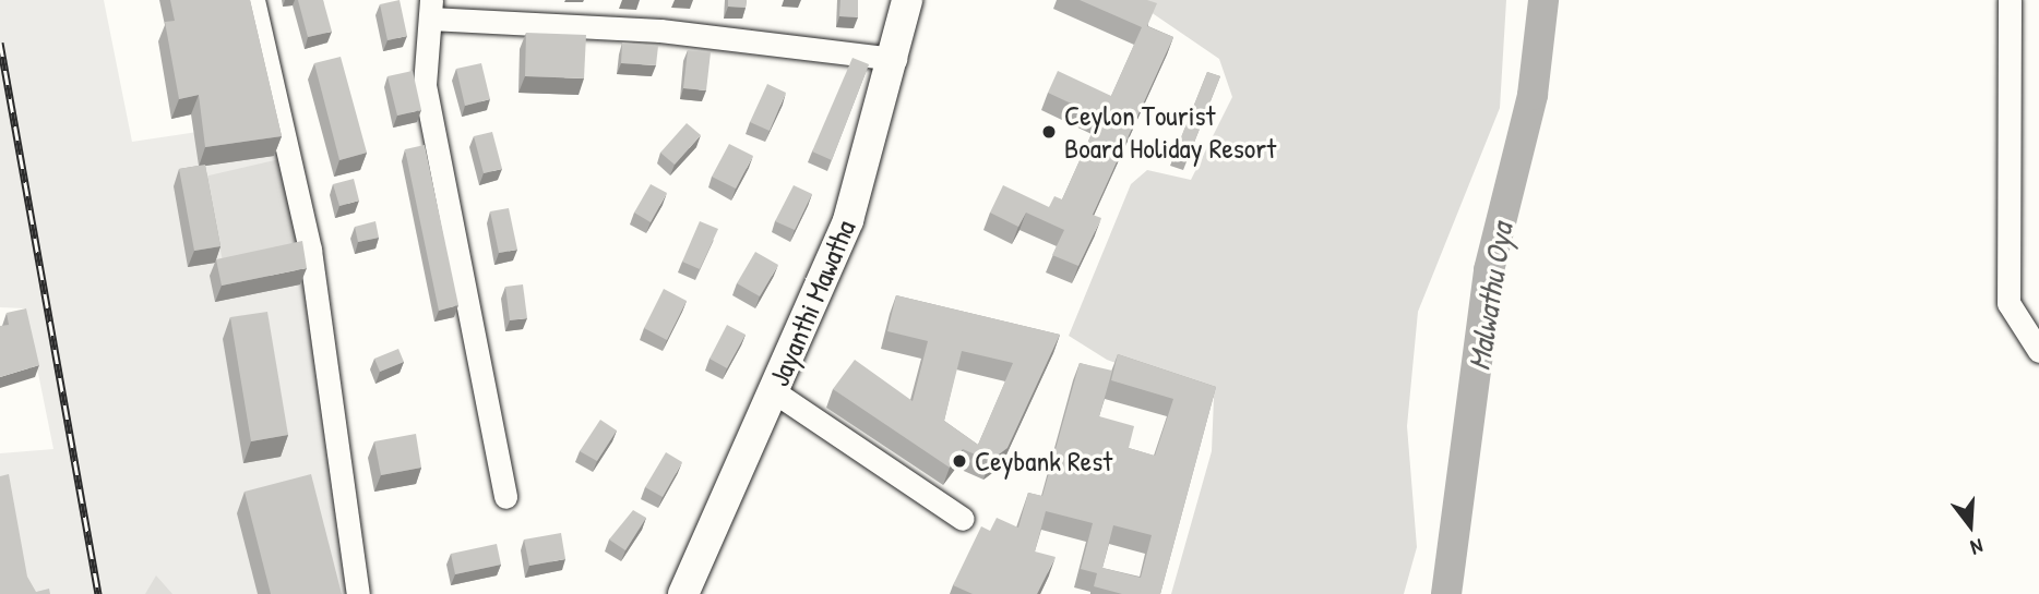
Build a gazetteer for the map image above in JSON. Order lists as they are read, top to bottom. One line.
{"streets":{"main road":["Jayanthi Mawatha"]},"water":["Malwathu Oya"],"places":["Ceylon Tourist Board Holiday Resort","Ceybank Rest"],"north":"bottom"}
